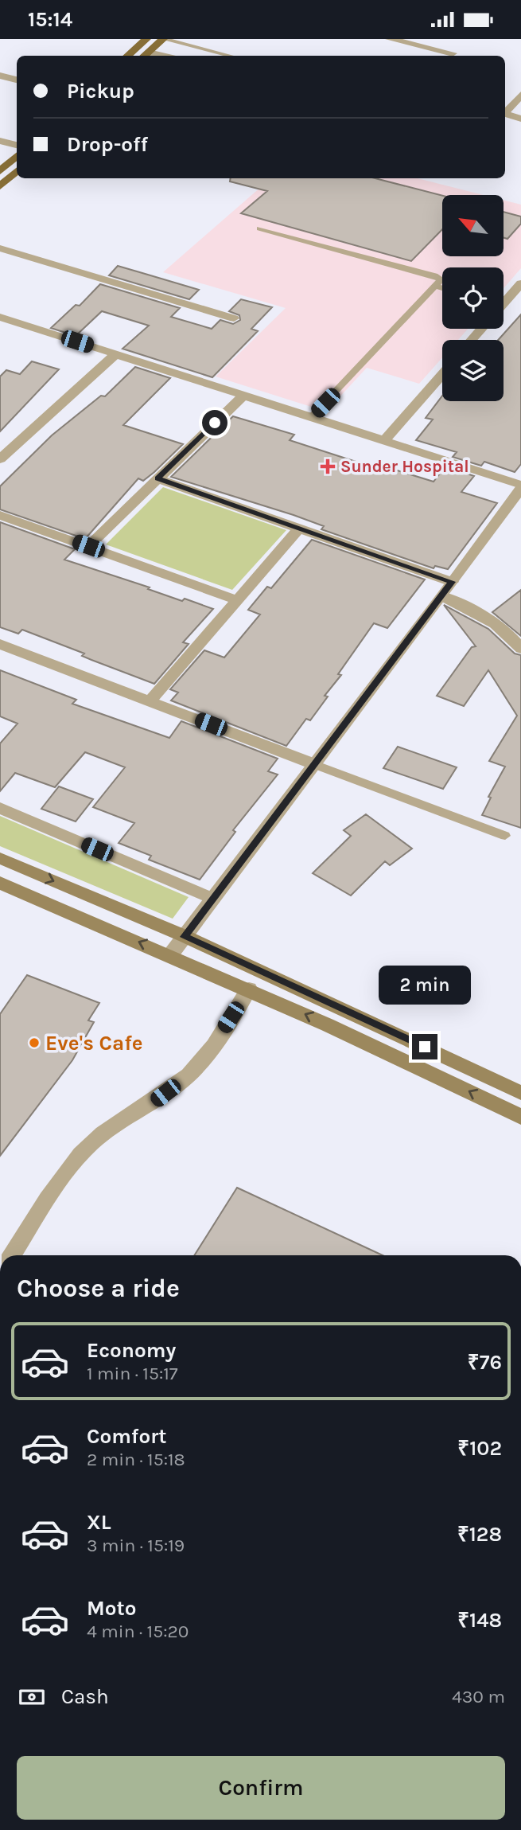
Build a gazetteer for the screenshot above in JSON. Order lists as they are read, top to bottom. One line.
{"places":{"health":["Sunder Hospital"],"other":["Eve's Cafe"]},"north":"top left","page":{"status":"15:14","banner":["Pickup","Drop-off"],"bubble":"2 min","heading":"Choose a ride","list":[{"name":"Economy","note":"1 min · 15:17","value":"₹76"},{"name":"Comfort","note":"2 min · 15:18","value":"₹102"},{"name":"XL","note":"3 min · 15:19","value":"₹128"},{"name":"Moto","note":"4 min · 15:20","value":"₹148"}],"pay":["Cash","430 m"],"buttons":"Confirm"}}
